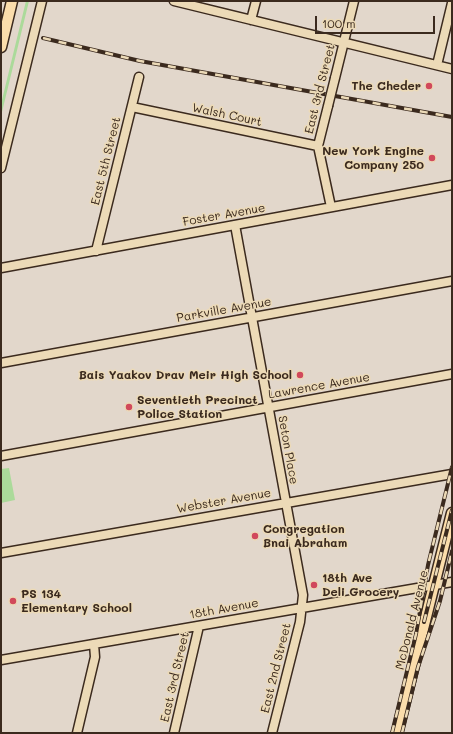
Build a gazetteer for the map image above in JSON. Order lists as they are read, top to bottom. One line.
{"streets":{"main road":["McDonald Avenue"],"street":["East 3rd Street","Walsh Court","East 5th Street","Foster Avenue","Parkville Avenue","Lawrence Avenue","Seton Place","Webster Avenue","18th Avenue","East 2nd Street"]},"crossings":[["East 3rd Street","Walsh Court"],["East 3rd Street","Foster Avenue"],["East 3rd Street","18th Avenue"],["Walsh Court","East 5th Street"],["East 5th Street","Foster Avenue"],["Foster Avenue","Seton Place"],["Parkville Avenue","Seton Place"],["Lawrence Avenue","Seton Place"],["Seton Place","Webster Avenue"],["Seton Place","18th Avenue"],["Seton Place","East 2nd Street"],["18th Avenue","McDonald Avenue"],["18th Avenue","East 2nd Street"]],"places":["The Cheder","New York Engine Company 250","Bais Yaakov Drav Meir High School","Seventieth Precinct Police Station","Congregation Bnai Abraham","18th Ave Deli Grocery","PS 134 Elementary School"],"scale_bar":"100 m"}
